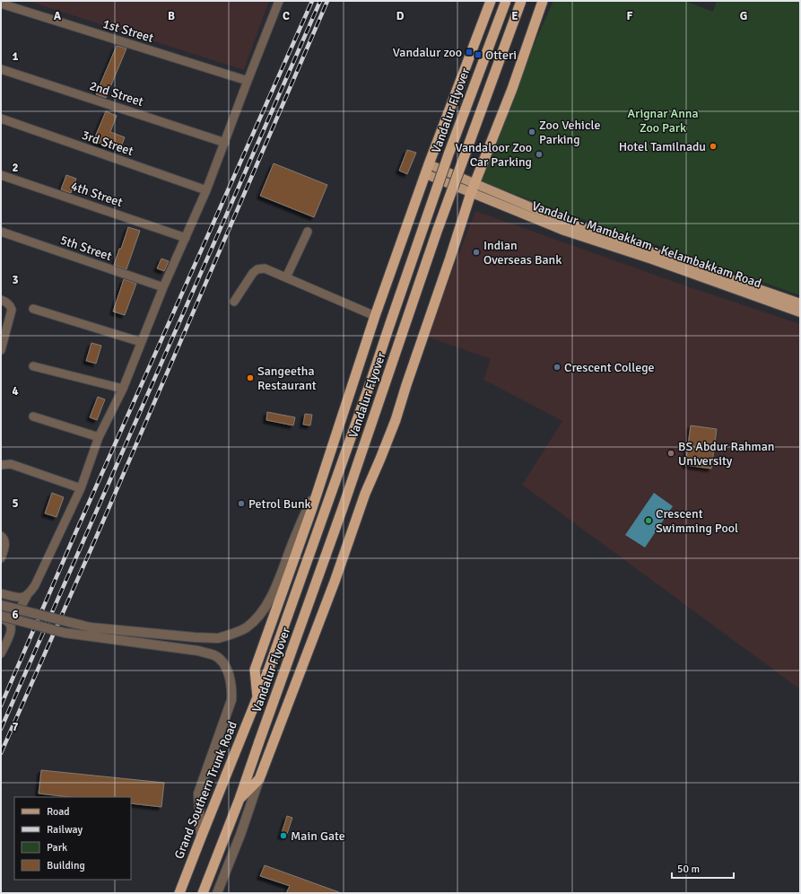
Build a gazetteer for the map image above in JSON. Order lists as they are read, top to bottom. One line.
{"streets":{"highway":["Vandalur Flyover","Grand Southern Trunk Road"],"main road":["Vandalur - Mambakkam - Kelambakkam Road"],"street":["1st Street","2nd Street","3rd Street","4th Street","5th Street"]},"crossings":[["Vandalur Flyover","Grand Southern Trunk Road"]],"parks":["Arignar Anna Zoo Park"],"places":{"transit":["Vandalur zoo","Otteri"],"other":["Zoo Vehicle Parking","Hotel Tamilnadu","Vandaloor Zoo Car Parking","Indian Overseas Bank","Crescent College","Sangeetha Restaurant","BS Abdur Rahman University","Petrol Bunk","Crescent Swimming Pool","Main Gate"]},"legend":["Road","Railway","Park","Building"],"scale_bar":"50 m","grid":{"columns":["A","B","C","D","E","F","G"],"rows":["1","2","3","4","5","6","7"]}}
